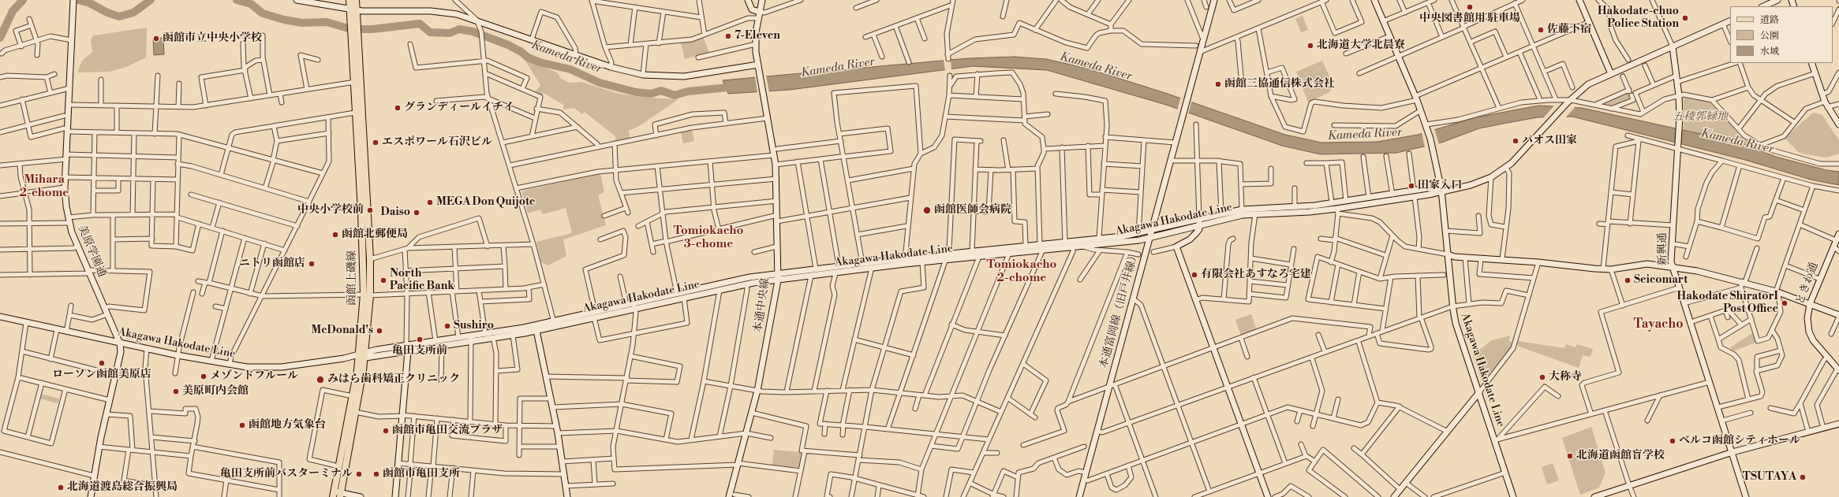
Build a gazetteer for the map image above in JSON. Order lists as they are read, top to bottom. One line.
{"streets":{"main road":["函館上磯線"],"street":["Akagawa Hakodate Line","新興通","美原学園通","ときわ通","本通中央線","本通富岡線（旧戸井線）"]},"crossings":[["Akagawa Hakodate Line","美原学園通"],["Akagawa Hakodate Line","函館上磯線"],["Akagawa Hakodate Line","本通中央線"],["Akagawa Hakodate Line","本通富岡線（旧戸井線）"]],"districts":["Mihara 2-chome","Tomiokacho 3-chome","Tomiokacho 2-chome","Tayacho"],"water":["Kameda River"],"parks":["五稜郭緑地"],"places":["中央図書館用 駐車場","Hakodate-chuo Police Station","佐藤下宿","7-Eleven","函館市立中央小学校","北海道大学北晨寮","函館三協通信株式会社","グランディールイチイ","パオス田家","エスポワール石沢ビル","田家入口","MEGA Don Quijote","中央小学校前","函館医師会病院","Daiso","函館北郵便局","ニトリ函館店","有限会社あすなろ宅建","North Pacific Bank","Seicomart","Hakodate ShiratorI Post Office","Sushiro","McDonald's","亀田支所前","ローソン函館美原店","メゾンドフルール","大称寺","みはら歯科矯正クリニック","美原町内会館","函館地方気象台","函館市亀田交流プラザ","ベルコ函館シティホール","北海道函館盲学校","亀田支所前バスターミナル","函館市亀田支所","TSUTAYA","北海道渡島総合振興局"],"legend":["道路","公園","水域"]}
